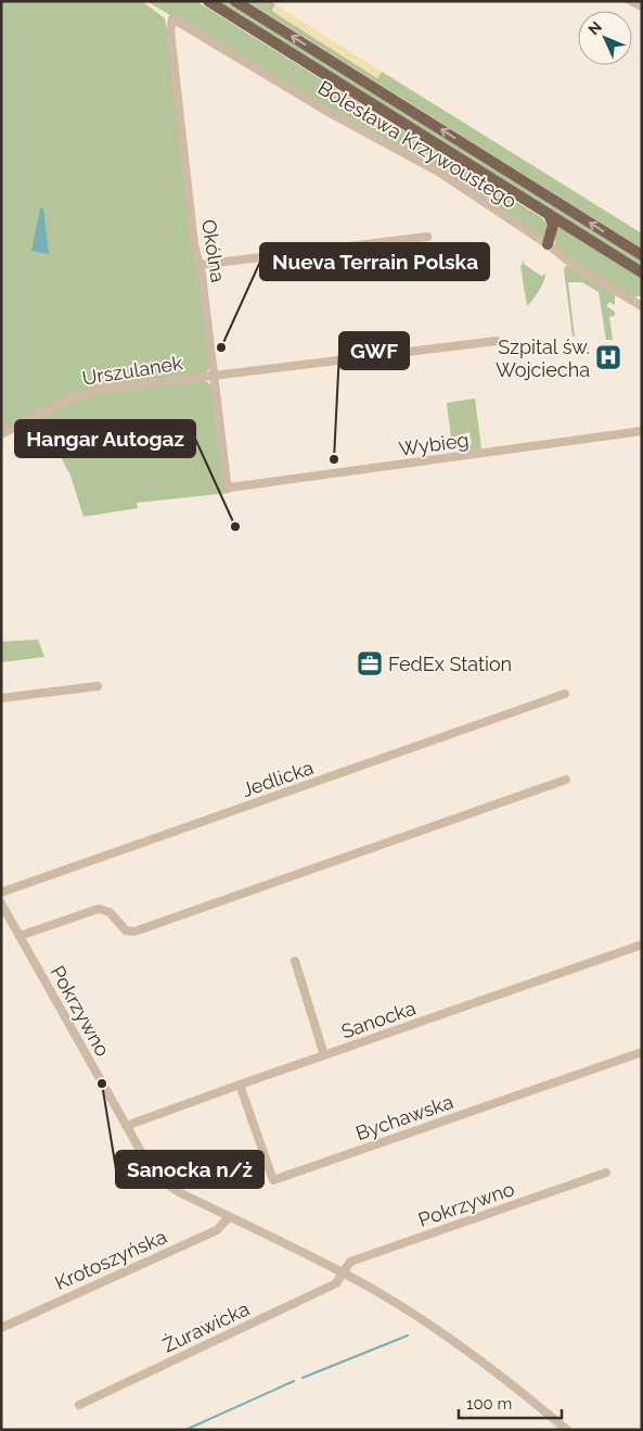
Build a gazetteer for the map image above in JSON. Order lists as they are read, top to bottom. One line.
{"streets":{"main road":["Bolesława Krzywoustego"],"street":["Okólna","Urszulanek","Wybieg","Jedlicka","Pokrzywno","Sanocka","Bychawska","Krotoszyńska","Żurawicka"]},"crossings":[["Bolesława Krzywoustego","Okólna"],["Okólna","Urszulanek"],["Okólna","Wybieg"],["Pokrzywno","Sanocka"],["Pokrzywno","Krotoszyńska"],["Pokrzywno","Żurawicka"],["Sanocka","Bychawska"]],"places":{"other":["Nueva Terrain Polska","GWF","Hangar Autogaz","Sanocka n/ż"],"hospital":["Szpital św. Wojciecha"],"office":["FedEx Station"]},"scale_bar":"100 m","north":"top left"}
